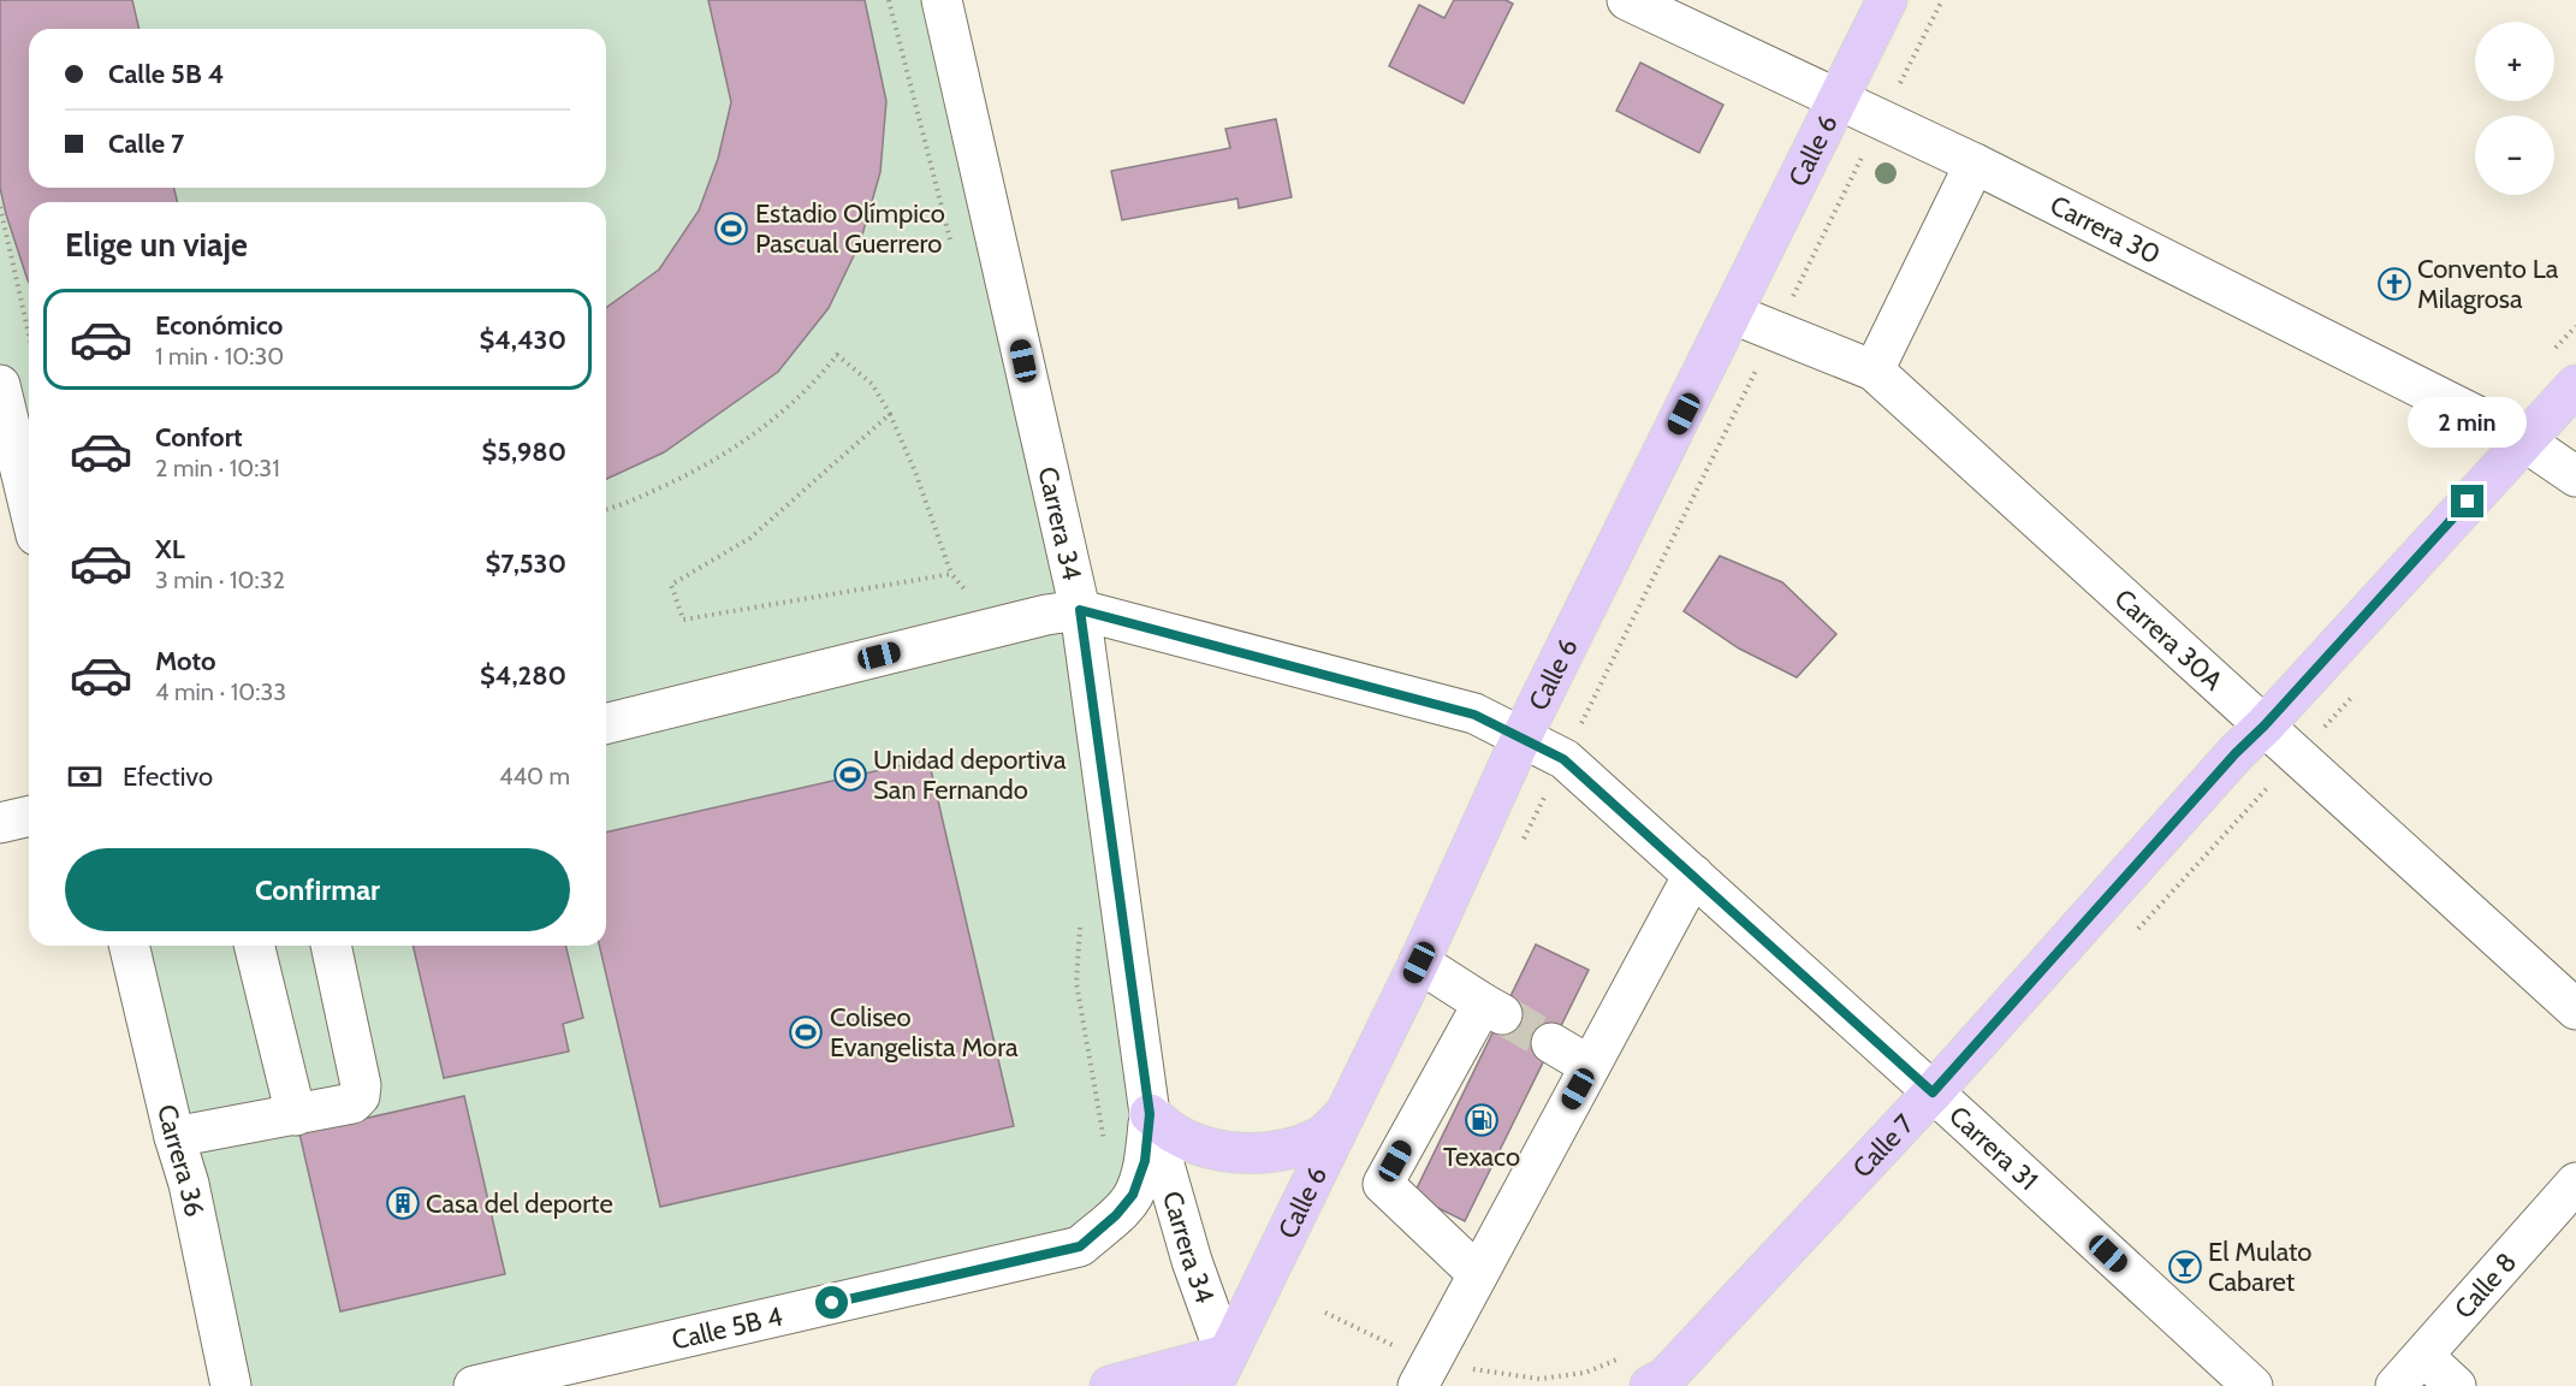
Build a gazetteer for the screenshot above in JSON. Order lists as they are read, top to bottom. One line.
{"streets":{"main road":["Calle 6","Calle 7"],"street":["Carrera 30","Carrera 34","Carrera 30A","Carrera 31","Carrera 36","Calle 8","Calle 5B 4"]},"crossings":[["Calle 6","Carrera 30"],["Calle 6","Carrera 34"],["Calle 6","Carrera 30A"],["Calle 6","Carrera 31"],["Carrera 30","Calle 7"],["Carrera 34","Carrera 31"],["Carrera 34","Calle 5B 4"],["Carrera 30A","Calle 7"],["Calle 7","Carrera 31"]],"places":{"sports":["Estadio Olímpico Pascual Guerrero","Unidad deportiva San Fernando","Coliseo Evangelista Mora"],"church":["Convento La Milagrosa"],"fuel station":["Texaco"],"building":["Casa del deporte"],"bar":["El Mulato Cabaret"]},"page":{"map_buttons":["+","−"],"banner":["Calle 5B 4","Calle 7"],"heading":"Elige un viaje","list":[{"name":"Económico","note":"1 min · 10:30","value":"$4,430"},{"name":"Confort","note":"2 min · 10:31","value":"$5,980"},{"name":"XL","note":"3 min · 10:32","value":"$7,530"},{"name":"Moto","note":"4 min · 10:33","value":"$4,280"}],"bubble":"2 min","pay":["Efectivo","440 m"],"buttons":"Confirmar"}}
